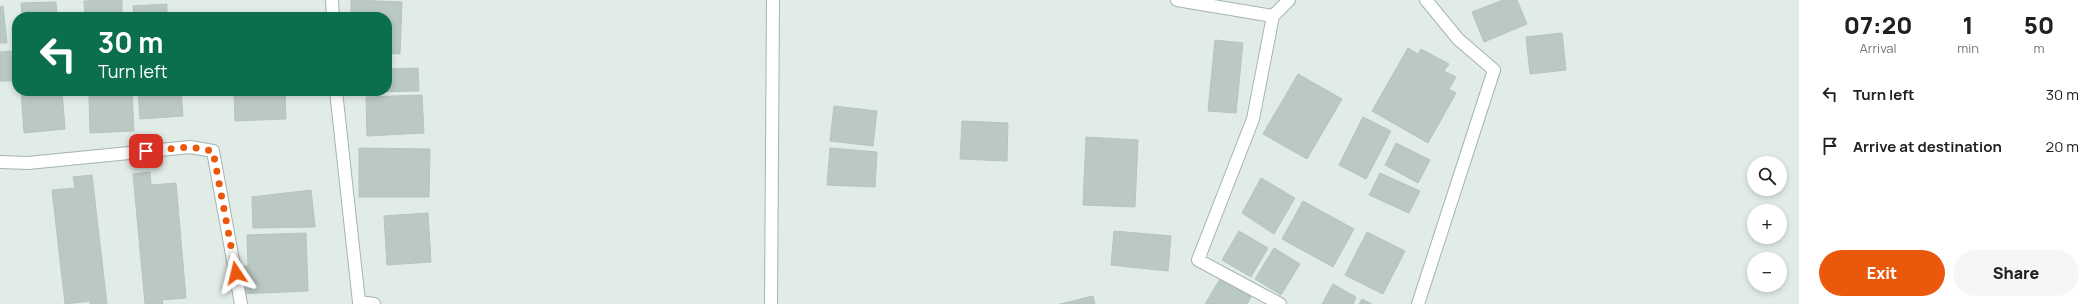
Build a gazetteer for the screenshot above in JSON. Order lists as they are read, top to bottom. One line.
{"page":{"eta":["07:20","Arrival","1","min","50","m"],"turn":["30 m","Turn left"],"list":[{"name":"Turn left","value":"30 m"},{"name":"Arrive at destination","value":"20 m"}],"map_buttons":["+","−"],"buttons":["Exit","Share"]}}
